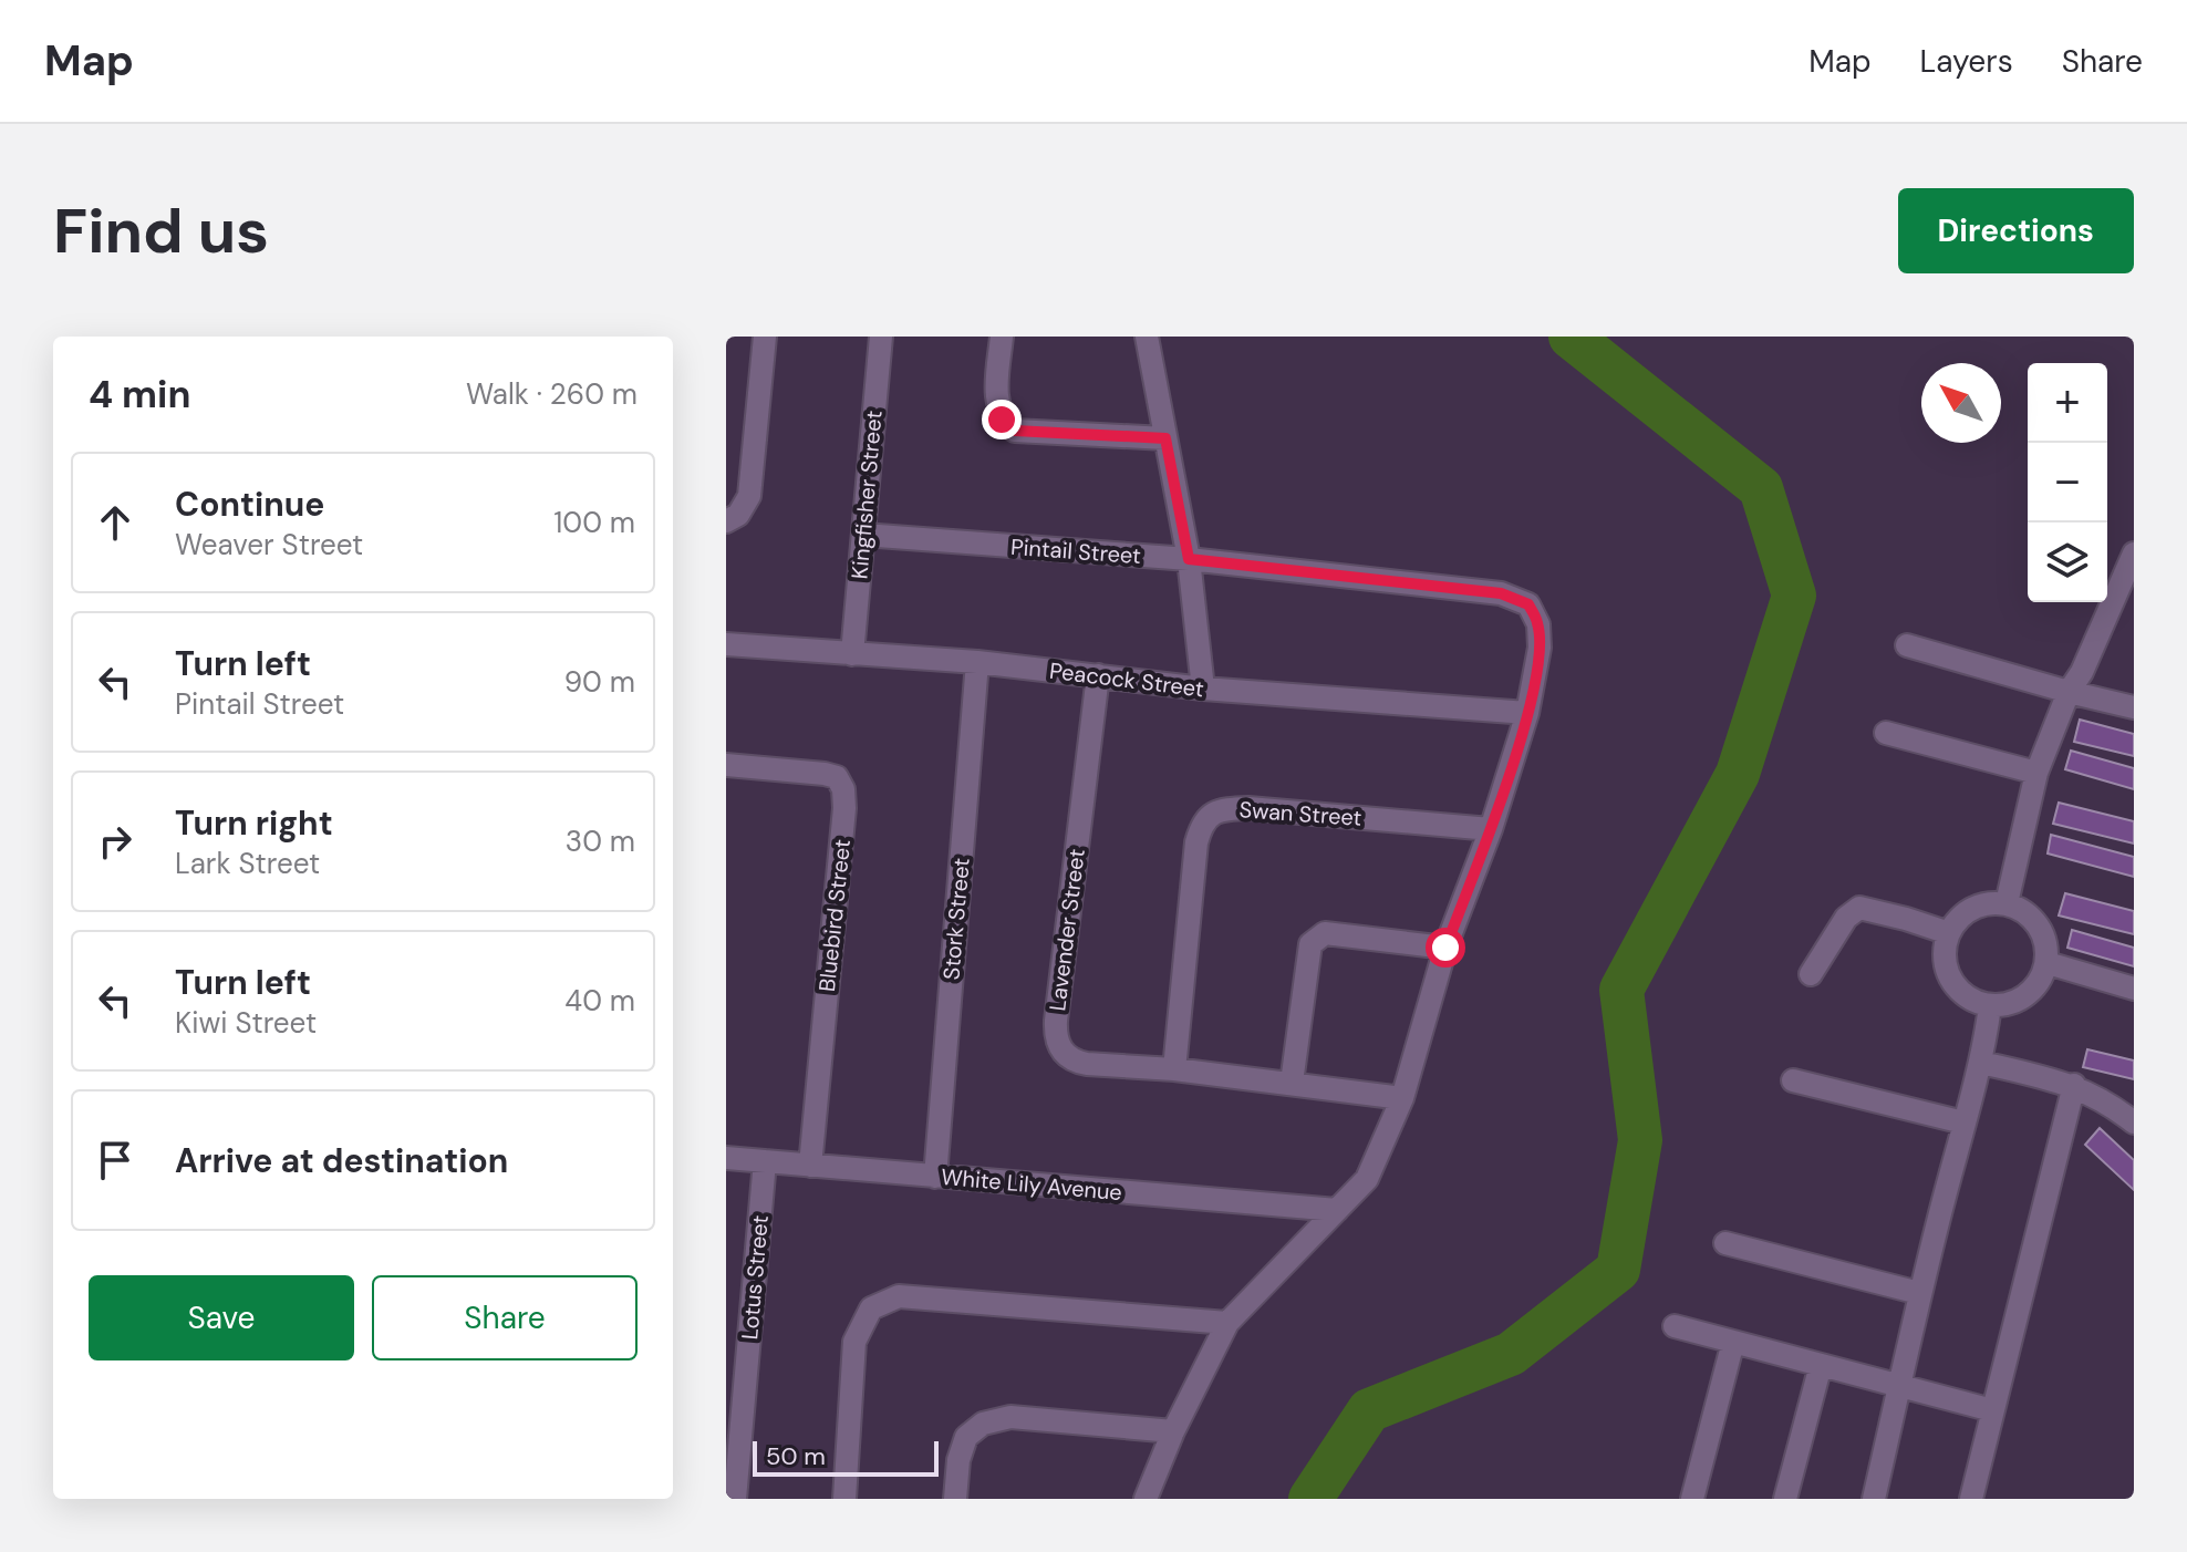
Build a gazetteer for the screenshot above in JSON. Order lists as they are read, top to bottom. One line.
{"streets":{"street":["Kingfisher Street","Pintail Street","Peacock Street","Swan Street","Bluebird Street","Stork Street","Lavender Street","White Lily Avenue","Lotus Street"]},"crossings":[["Kingfisher Street","Pintail Street"],["Kingfisher Street","Peacock Street"],["Pintail Street","Peacock Street"],["Peacock Street","Stork Street"],["Peacock Street","Lavender Street"],["Swan Street","Lavender Street"],["Bluebird Street","White Lily Avenue"],["Stork Street","White Lily Avenue"],["White Lily Avenue","Lotus Street"]],"scale_bar":"50 m","north":"top left","page":{"header":"Map","nav":["Map","Layers","Share"],"buttons":["Directions",["Save","Share"]],"title":"Find us","heading":["4 min","Walk · 260 m"],"map_buttons":["+","−"],"list":[["Continue","Weaver Street","100 m"],["Turn left","Pintail Street","90 m"],["Turn right","Lark Street","30 m"],["Turn left","Kiwi Street","40 m"],"Arrive at destination"],"scale":"50 m"}}
